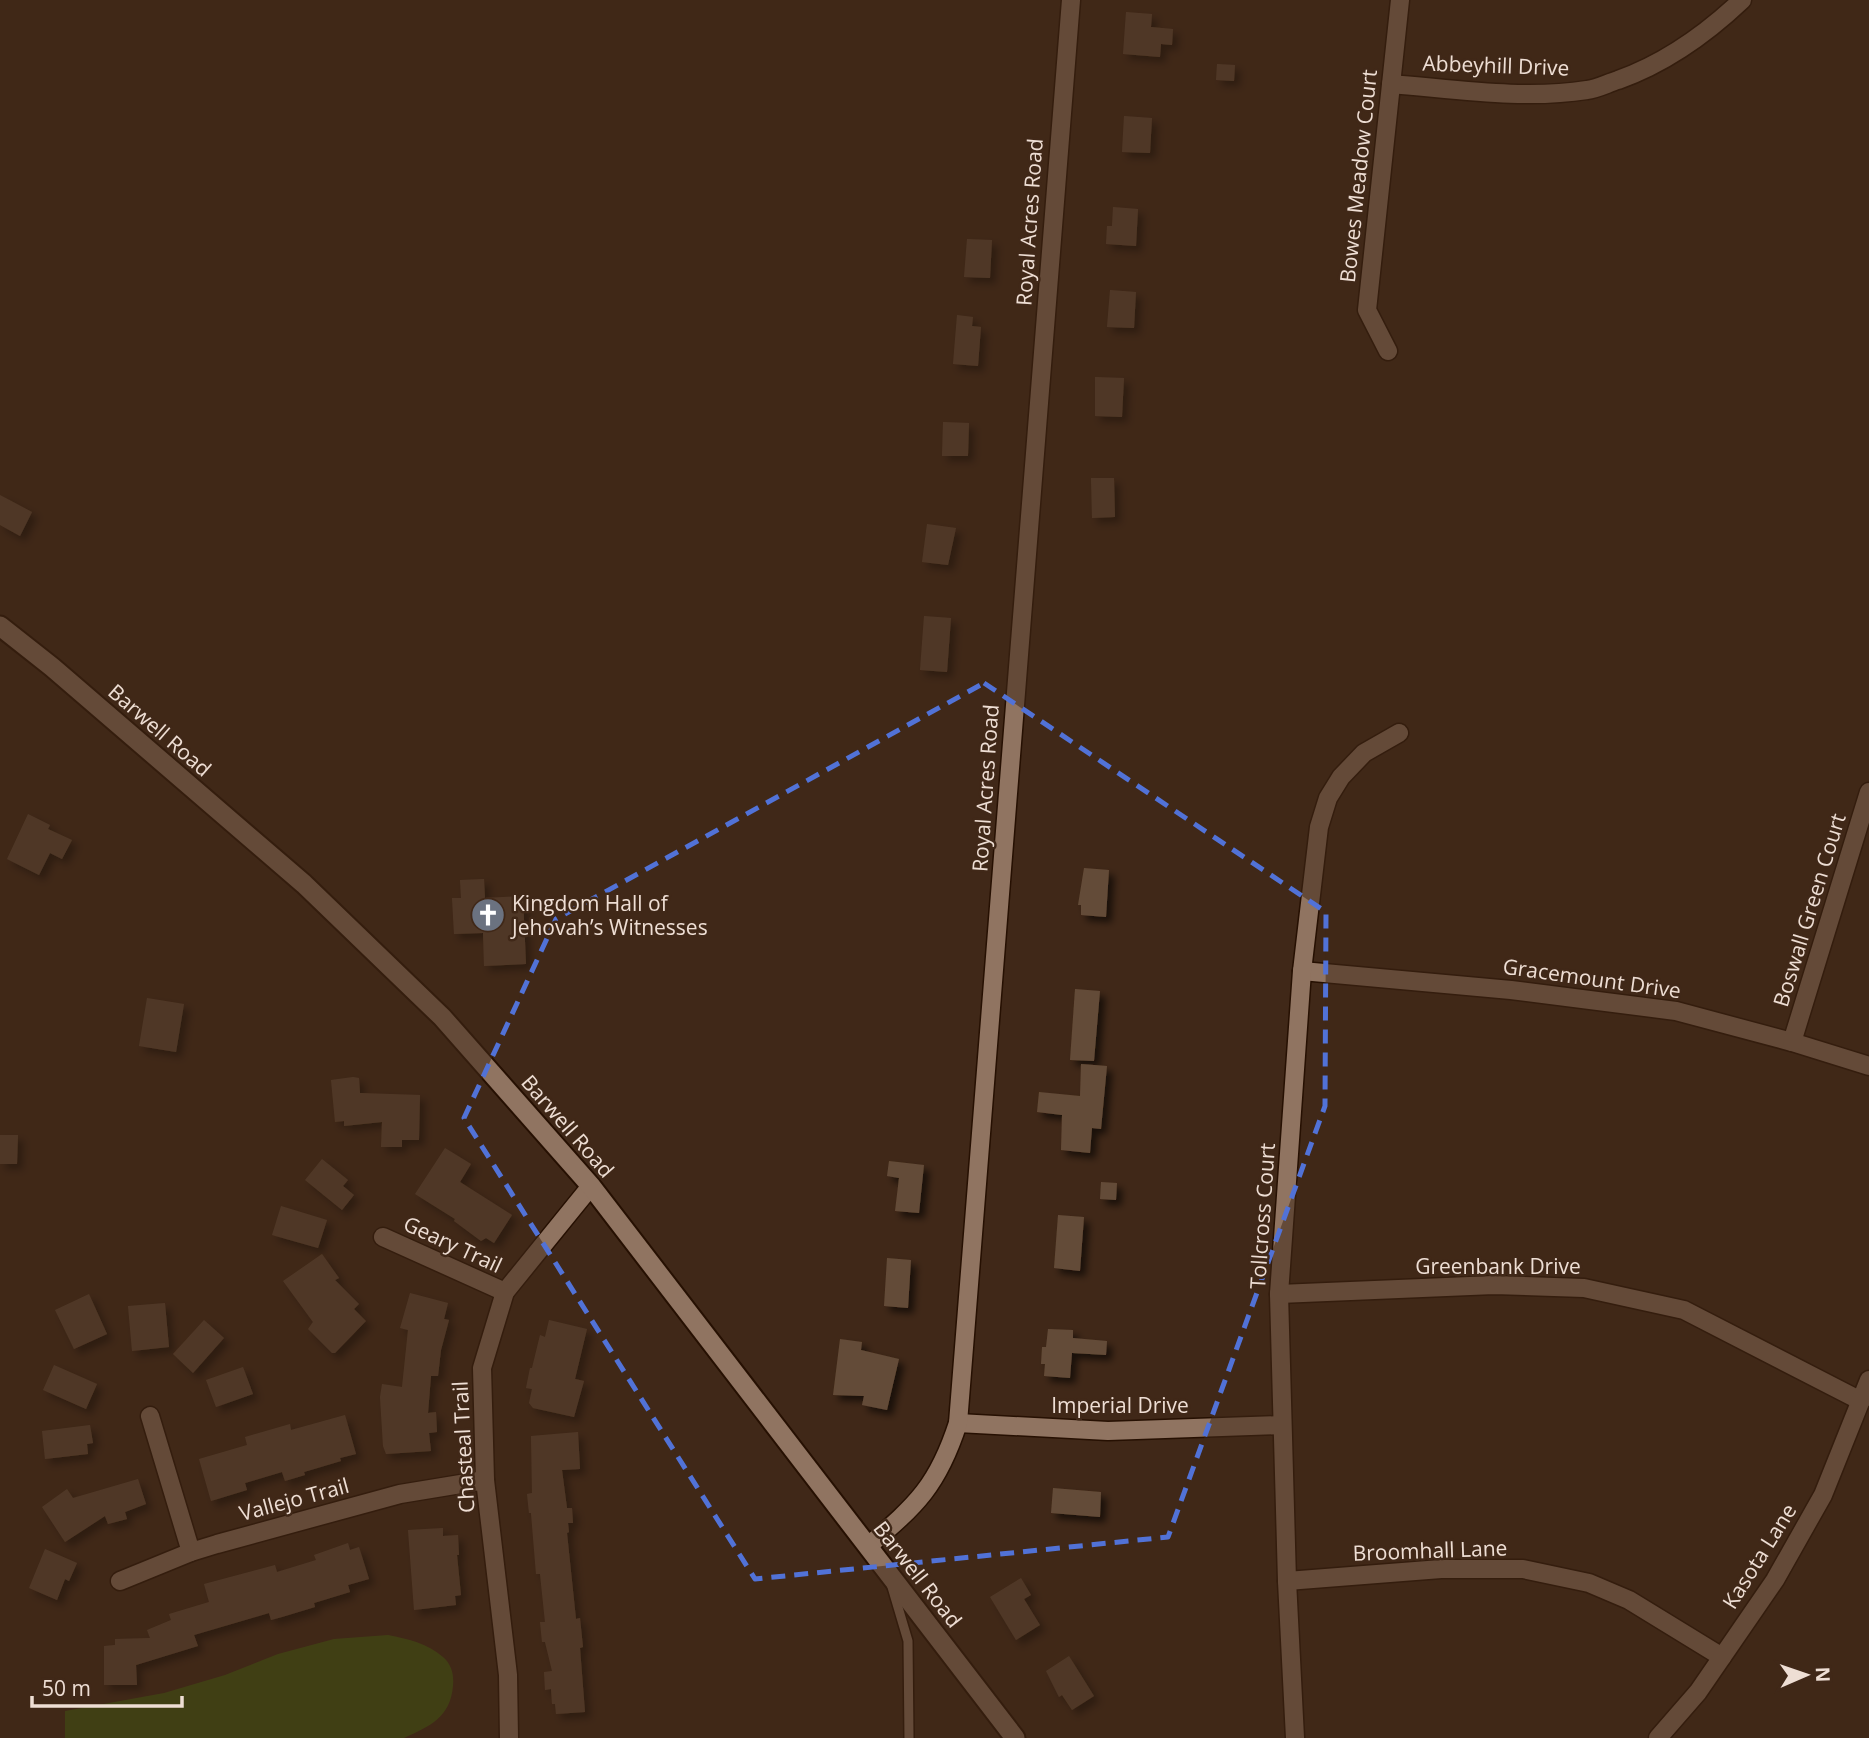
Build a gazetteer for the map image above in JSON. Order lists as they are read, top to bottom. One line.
{"streets":{"street":["Abbeyhill Drive","Bowes Meadow Court","Royal Acres Road","Barwell Road","Boswall Green Court","Gracemount Drive","Tollcross Court","Geary Trail","Greenbank Drive","Imperial Drive","Chasteal Trail","Vallejo Trail","Broomhall Lane","Kasota Lane"]},"crossings":[["Abbeyhill Drive","Bowes Meadow Court"],["Royal Acres Road","Barwell Road"],["Royal Acres Road","Imperial Drive"],["Barwell Road","Chasteal Trail"],["Boswall Green Court","Gracemount Drive"],["Gracemount Drive","Tollcross Court"],["Tollcross Court","Greenbank Drive"],["Tollcross Court","Imperial Drive"],["Tollcross Court","Broomhall Lane"],["Geary Trail","Chasteal Trail"],["Greenbank Drive","Kasota Lane"],["Chasteal Trail","Vallejo Trail"],["Broomhall Lane","Kasota Lane"]],"places":{"church":["Kingdom Hall of Jehovah’s Witnesses"]},"scale_bar":"50 m","north":"right"}
